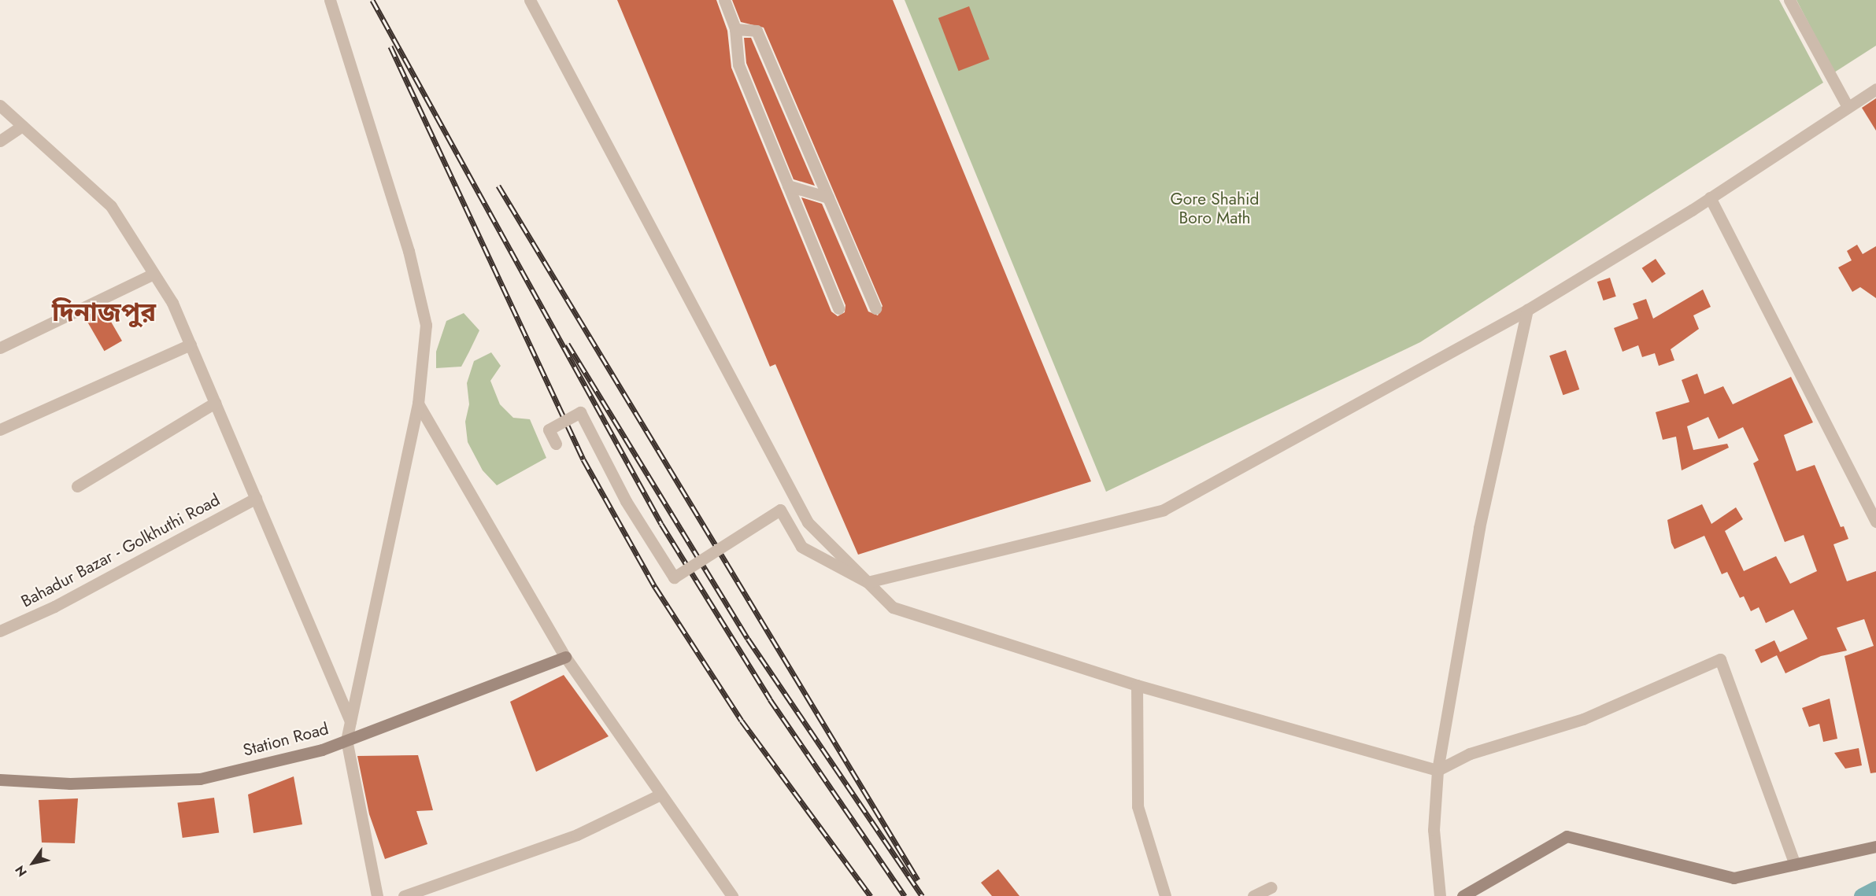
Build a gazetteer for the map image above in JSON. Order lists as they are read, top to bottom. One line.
{"streets":{"street":["Bahadur Bazar - Golkhuthi Road","Station Road"]},"districts":["দিনাজপুর"],"parks":["Gore Shahid Boro Math"],"north":"bottom left"}
